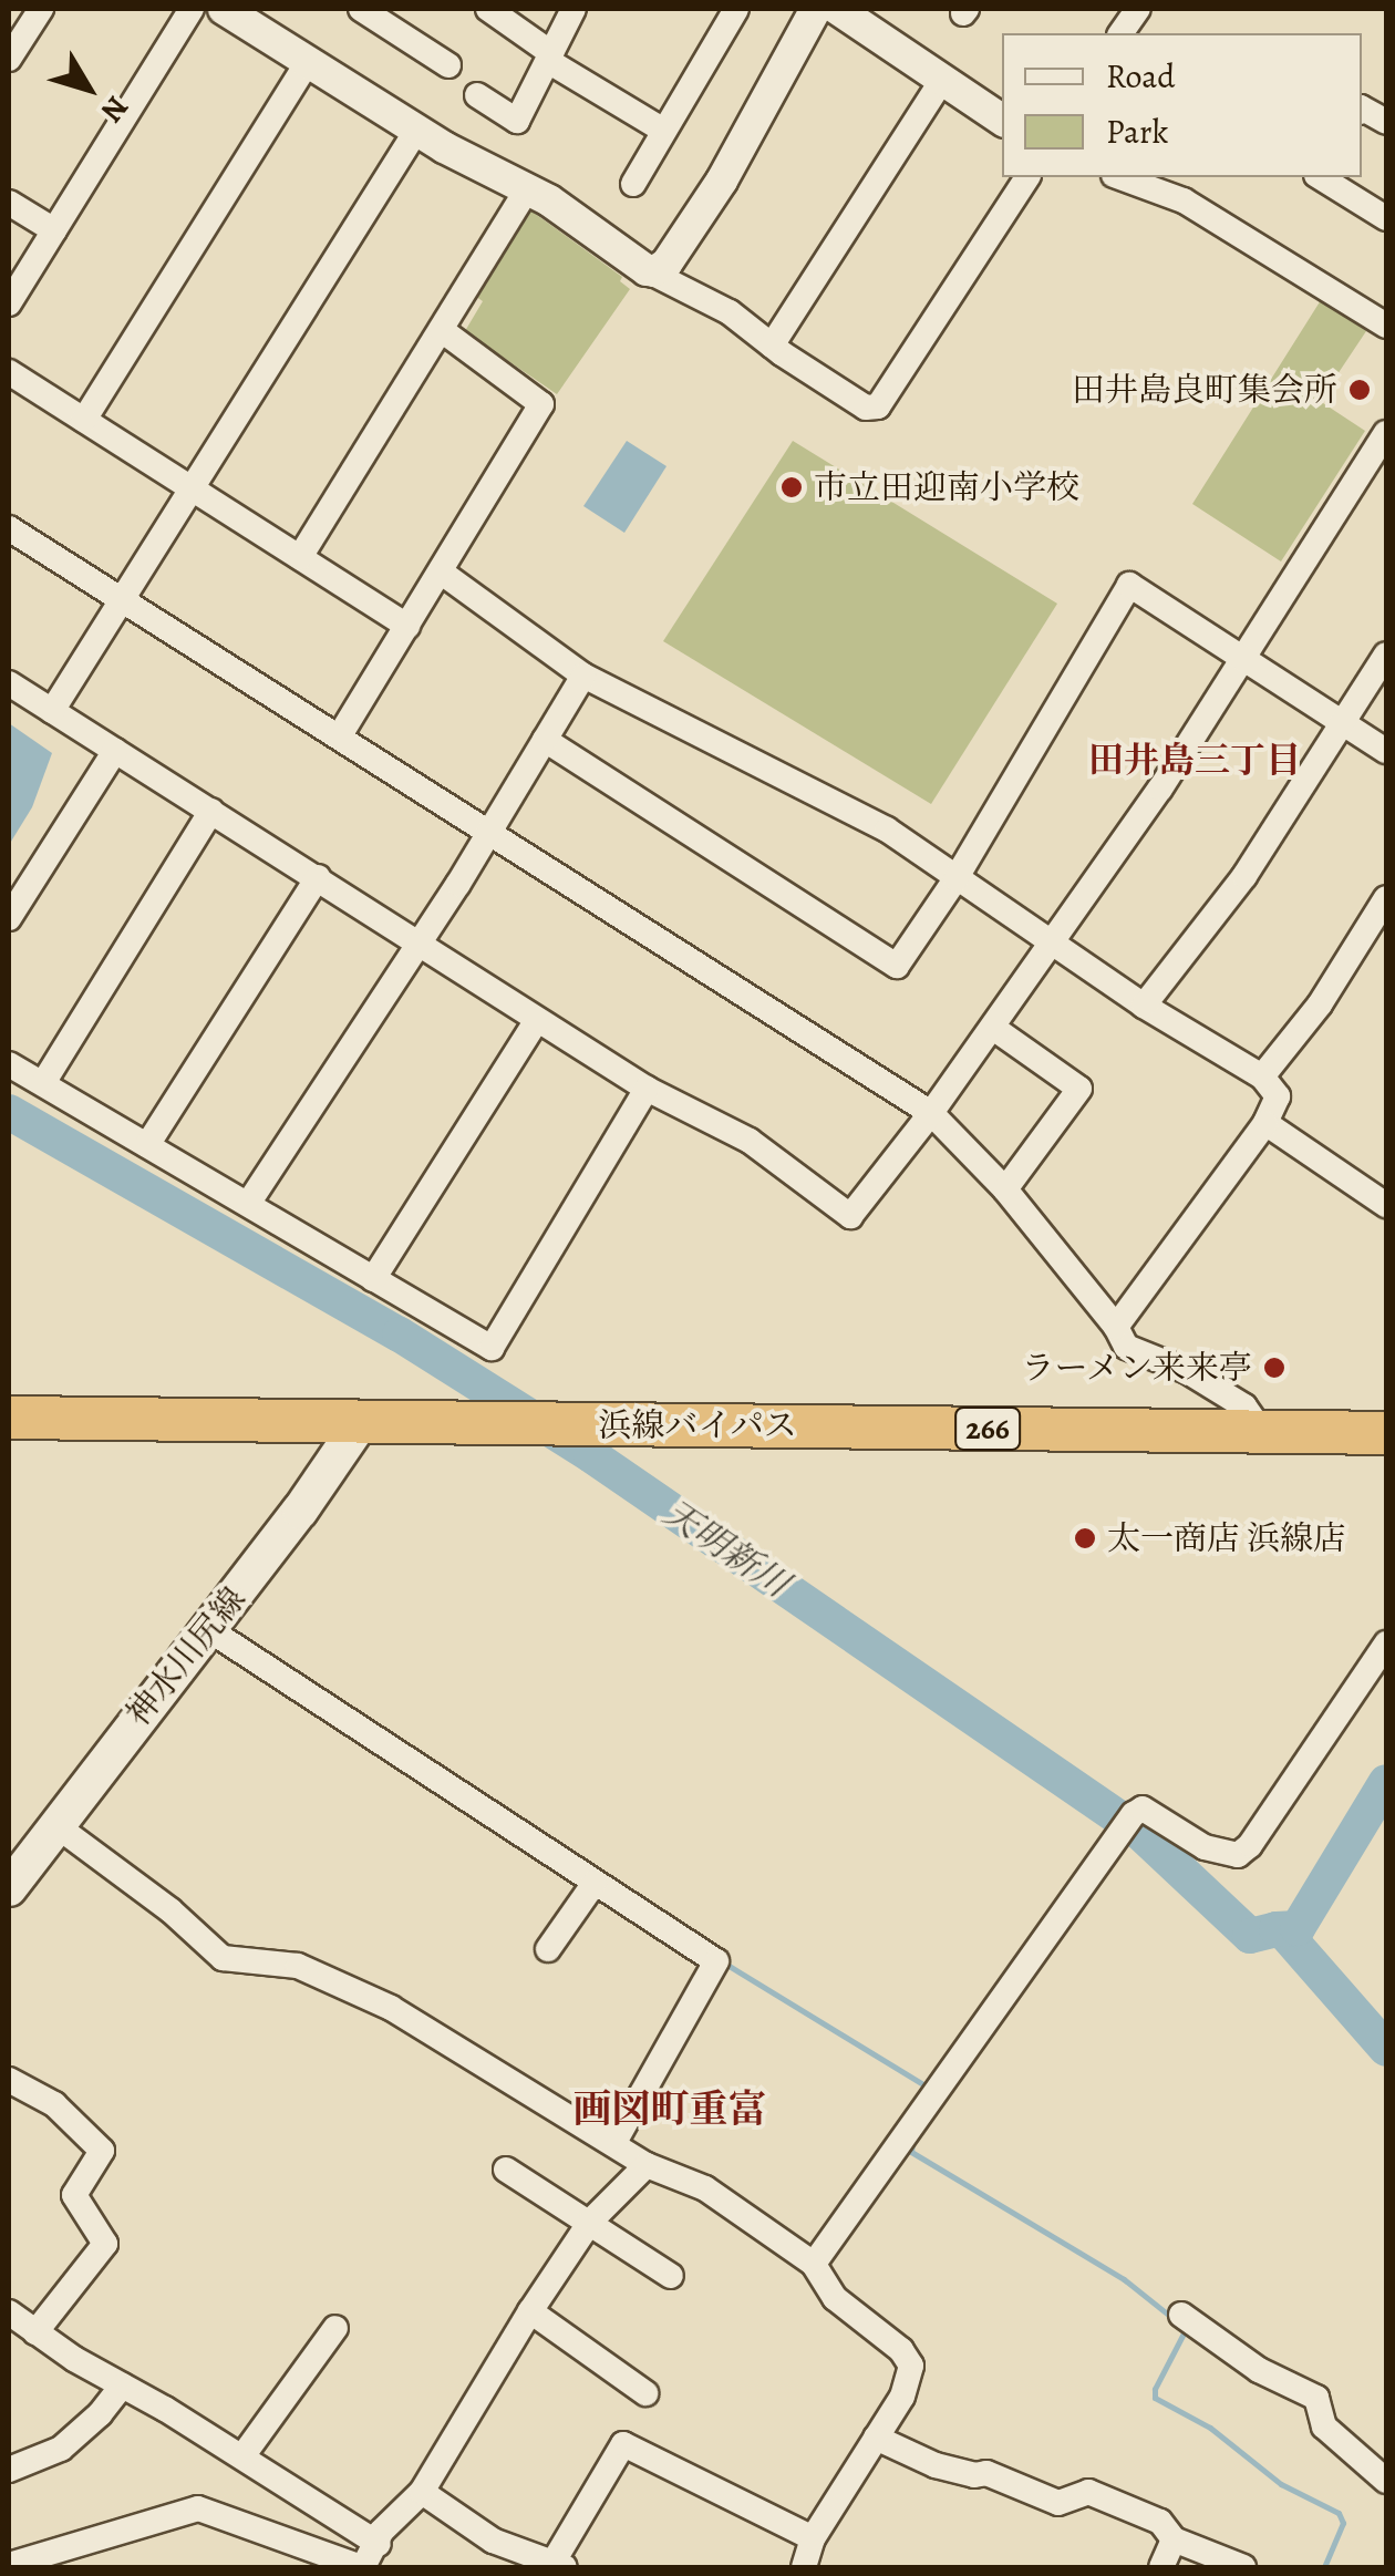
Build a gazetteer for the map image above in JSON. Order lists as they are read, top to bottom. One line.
{"streets":{"highway":["浜線バイパス","266"],"main road":["神水川尻線"]},"crossings":[["浜線バイパス","神水川尻線"]],"districts":["田井島三丁目","画図町重富"],"water":["天明新川"],"places":["田井島良町集会所","市立田迎南小学校","ラーメン来来亭","太一商店 浜線店"],"legend":["Road","Park"],"north":"bottom right"}
